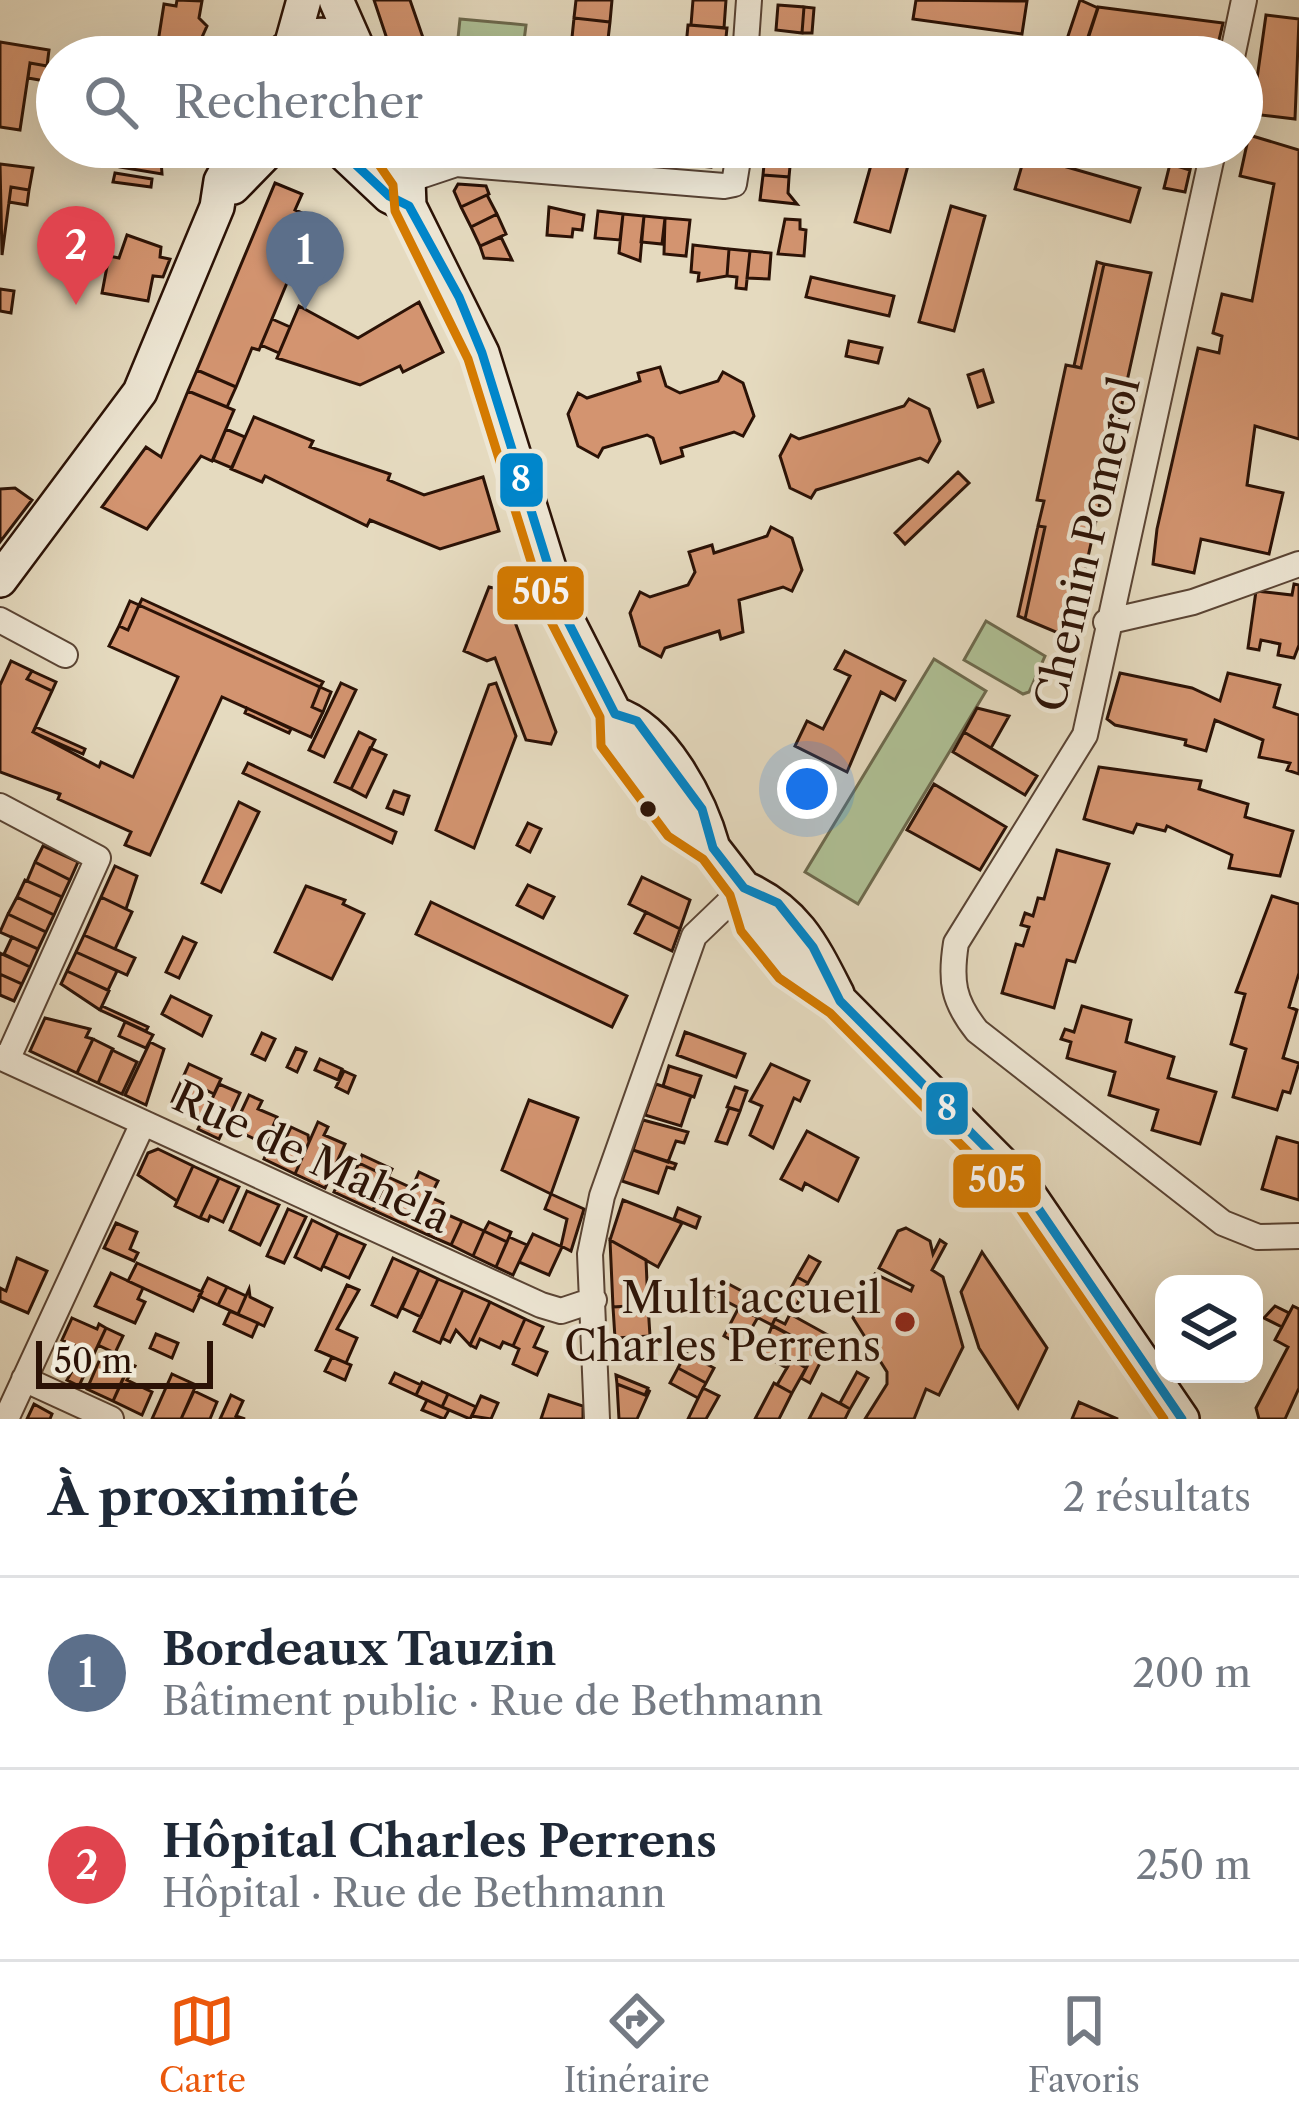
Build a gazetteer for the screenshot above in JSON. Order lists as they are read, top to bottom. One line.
{"streets":{"street":["Chemin Pomerol","Rue de Mahéla"]},"places":["Multi accueil Charles Perrens"],"lines":["transit line 8","transit line 505"],"scale_bar":"50 m","page":{"search":"Rechercher","pins":["2","1"],"scale":"50 m","heading":["À proximité","2 résultats"],"list":[{"mark":"1","name":"Bordeaux Tauzin","note":"Bâtiment public · Rue de Bethmann","value":"200 m"},{"mark":"2","name":"Hôpital Charles Perrens","note":"Hôpital · Rue de Bethmann","value":"250 m"}],"nav":["Carte","Itinéraire","Favoris"]}}
